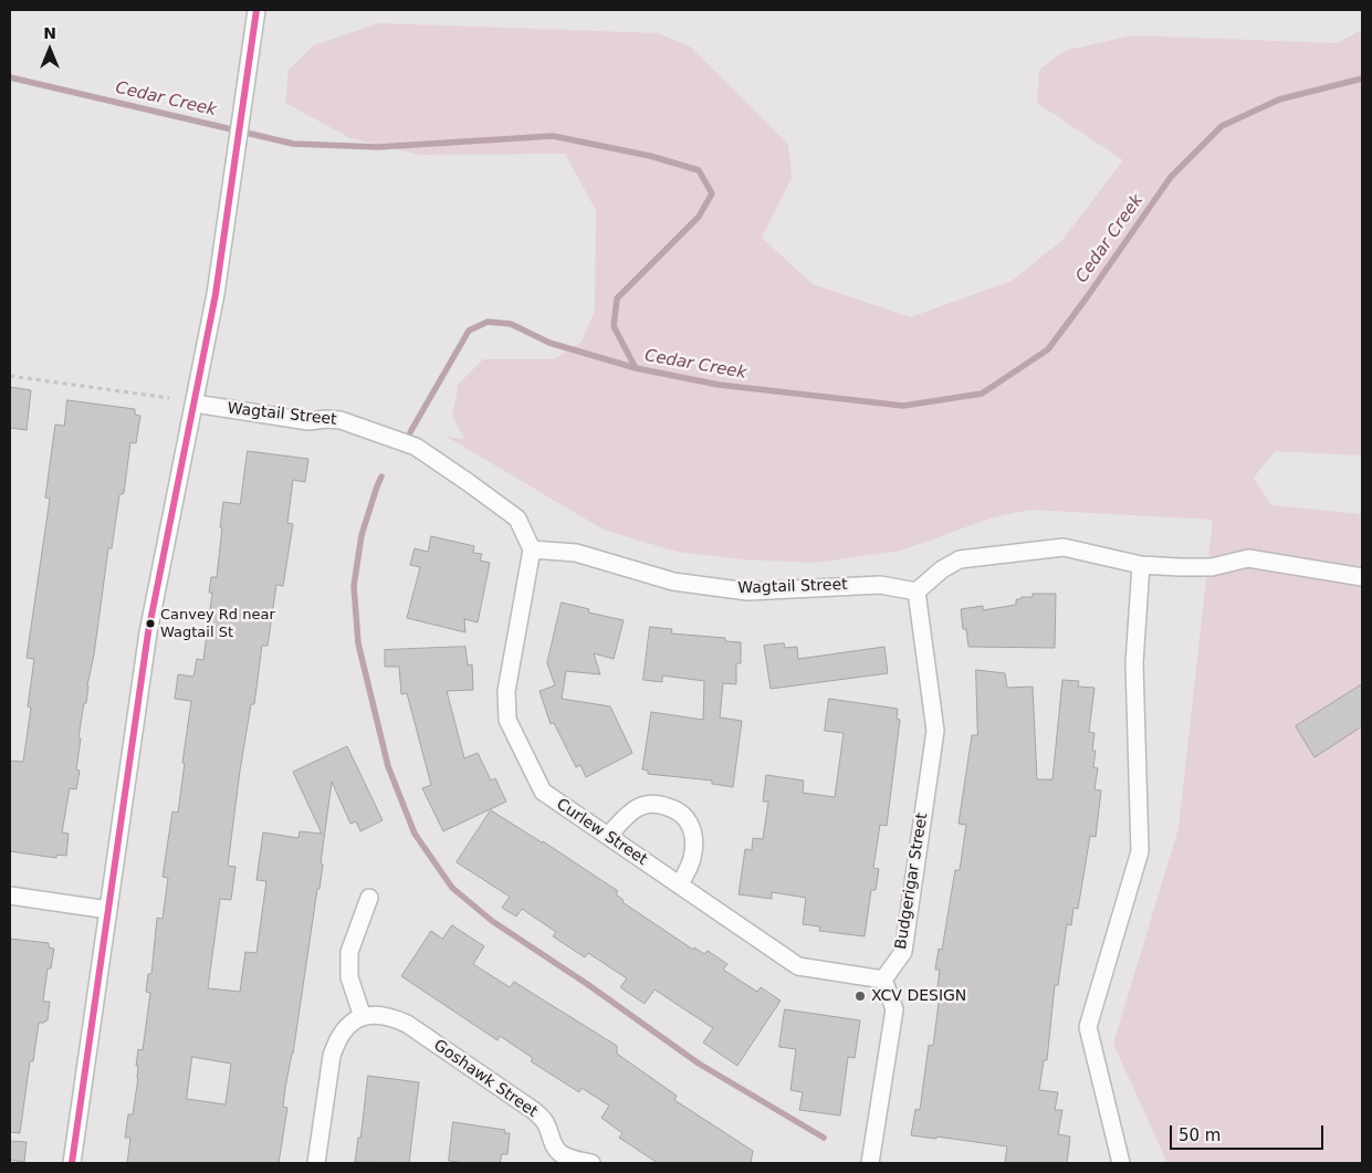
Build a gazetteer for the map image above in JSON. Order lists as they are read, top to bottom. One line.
{"streets":{"street":["Wagtail Street","Curlew Street","Budgerigar Street","Goshawk Street"]},"crossings":[["Wagtail Street","Curlew Street"],["Wagtail Street","Budgerigar Street"],["Curlew Street","Budgerigar Street"]],"water":["Cedar Creek"],"places":["Canvey Rd near Wagtail St","XCV DESIGN"],"scale_bar":"50 m","north":"top"}
